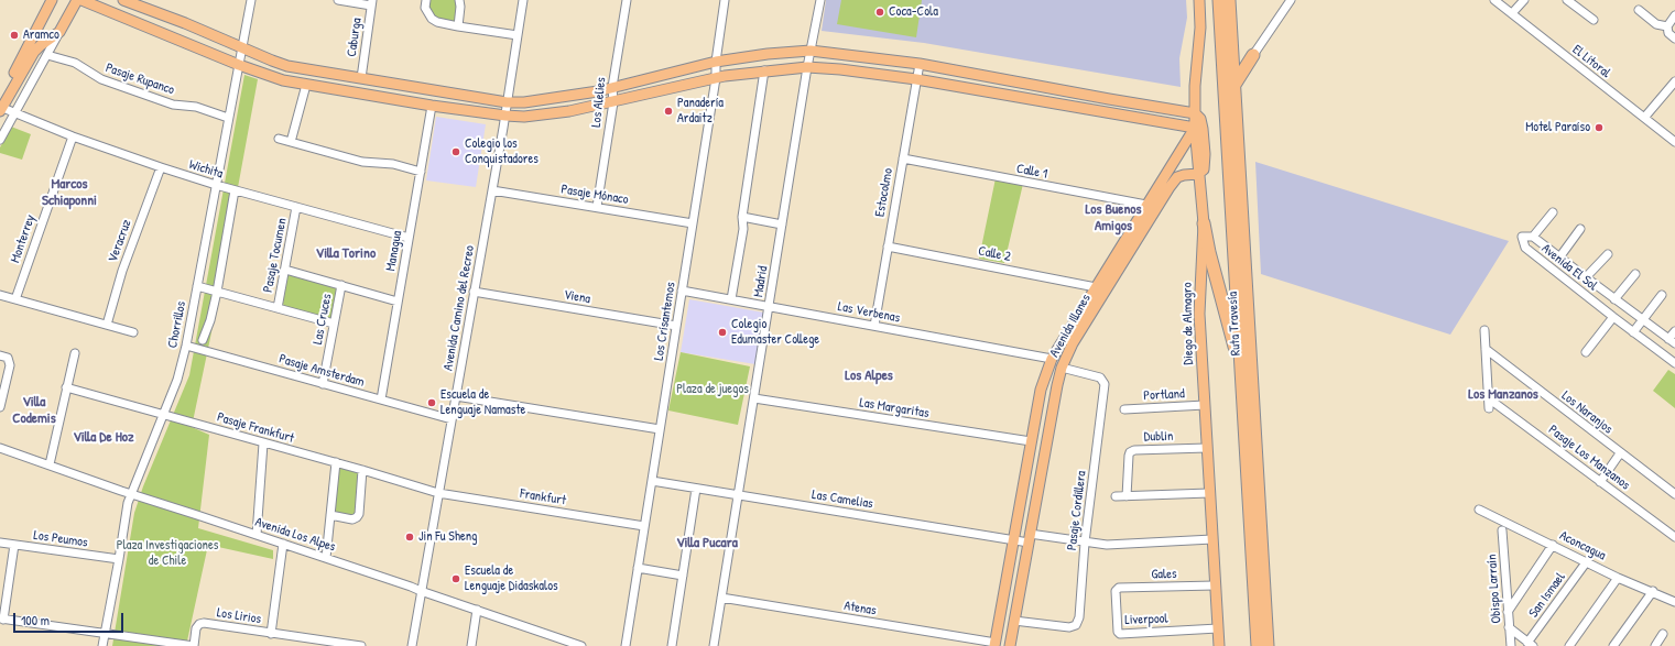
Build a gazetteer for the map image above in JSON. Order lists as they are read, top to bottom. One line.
{"streets":{"highway":["Ruta Travesía"],"main road":["Diego de Almagro","Avenida Illanes"],"street":["Caburga","El Litoral","Pasaje Rupanco","Los Alelies","Wichita","Calle 1","Estocolmo","Pasaje Mónaco","Monterrey","Veracruz","Managua","Calle 2","Pasaje Tocumen","Avenida El Sol","Madrid","Viena","Avenida Camino del Recreo","Las Verbenas","Las Cruces","Los Crisantemos","Chorrillos","Pasaje Amsterdam","Portland","Las Margaritas","Los Naranjos","Pasaje Frankfurt","Dublin","Pasaje Los Manzanos","Frankfurt","Las Camelias","Pasaje Cordillera","Avenida Los Alpes","Los Peumos","Aconcagua","Gales","Obispo Larraín","San Ismael","Atenas","Los Lirios","Liverpool"]},"crossings":[["Pasaje Rupanco","Chorrillos"],["Los Alelies","Pasaje Mónaco"],["Wichita","Monterrey"],["Wichita","Veracruz"],["Wichita","Managua"],["Wichita","Pasaje Tocumen"],["Wichita","Chorrillos"],["Calle 1","Estocolmo"],["Calle 1","Avenida Illanes"],["Estocolmo","Calle 2"],["Estocolmo","Las Verbenas"],["Pasaje Mónaco","Avenida Camino del Recreo"],["Pasaje Mónaco","Los Crisantemos"],["Managua","Pasaje Amsterdam"],["Calle 2","Avenida Illanes"],["Madrid","Las Verbenas"],["Madrid","Las Margaritas"],["Madrid","Las Camelias"],["Madrid","Atenas"],["Viena","Avenida Camino del Recreo"],["Viena","Los Crisantemos"],["Avenida Camino del Recreo","Pasaje Amsterdam"],["Avenida Camino del Recreo","Pasaje Frankfurt"],["Avenida Camino del Recreo","Frankfurt"],["Avenida Camino del Recreo","Avenida Los Alpes"],["Las Verbenas","Los Crisantemos"],["Las Verbenas","Avenida Illanes"],["Las Cruces","Pasaje Amsterdam"],["Los Crisantemos","Frankfurt"],["Los Crisantemos","Las Camelias"],["Diego de Almagro","Avenida Illanes"],["Diego de Almagro","Portland"],["Diego de Almagro","Dublin"],["Diego de Almagro","Las Camelias"],["Diego de Almagro","Gales"],["Diego de Almagro","Liverpool"],["Chorrillos","Pasaje Amsterdam"],["Chorrillos","Pasaje Frankfurt"],["Chorrillos","Avenida Los Alpes"],["Chorrillos","Los Peumos"],["Chorrillos","Los Lirios"],["Avenida Illanes","Las Margaritas"],["Avenida Illanes","Las Camelias"],["Avenida Illanes","Pasaje Cordillera"],["Avenida Illanes","Atenas"],["Pasaje Frankfurt","Frankfurt"],["Las Camelias","Pasaje Cordillera"],["Aconcagua","San Ismael"],["Gales","Liverpool"]],"districts":["Marcos Schiaponni","Los Buenos Amigos","Villa Torino","Los Alpes","Los Manzanos","Villa Codemis","Villa De Hoz","Villa Pucara"],"parks":["Plaza de juegos","Plaza Investigaciones de Chile"],"places":["Coca-Cola","Aramco","Panadería Ardaitz","Motel Paraíso","Colegio los Conquistadores","Colegio Edumaster College","Escuela de Lenguaje Namaste","Jin Fu Sheng","Escuela de Lenguaje Didaskalos"],"scale_bar":"100 m"}
